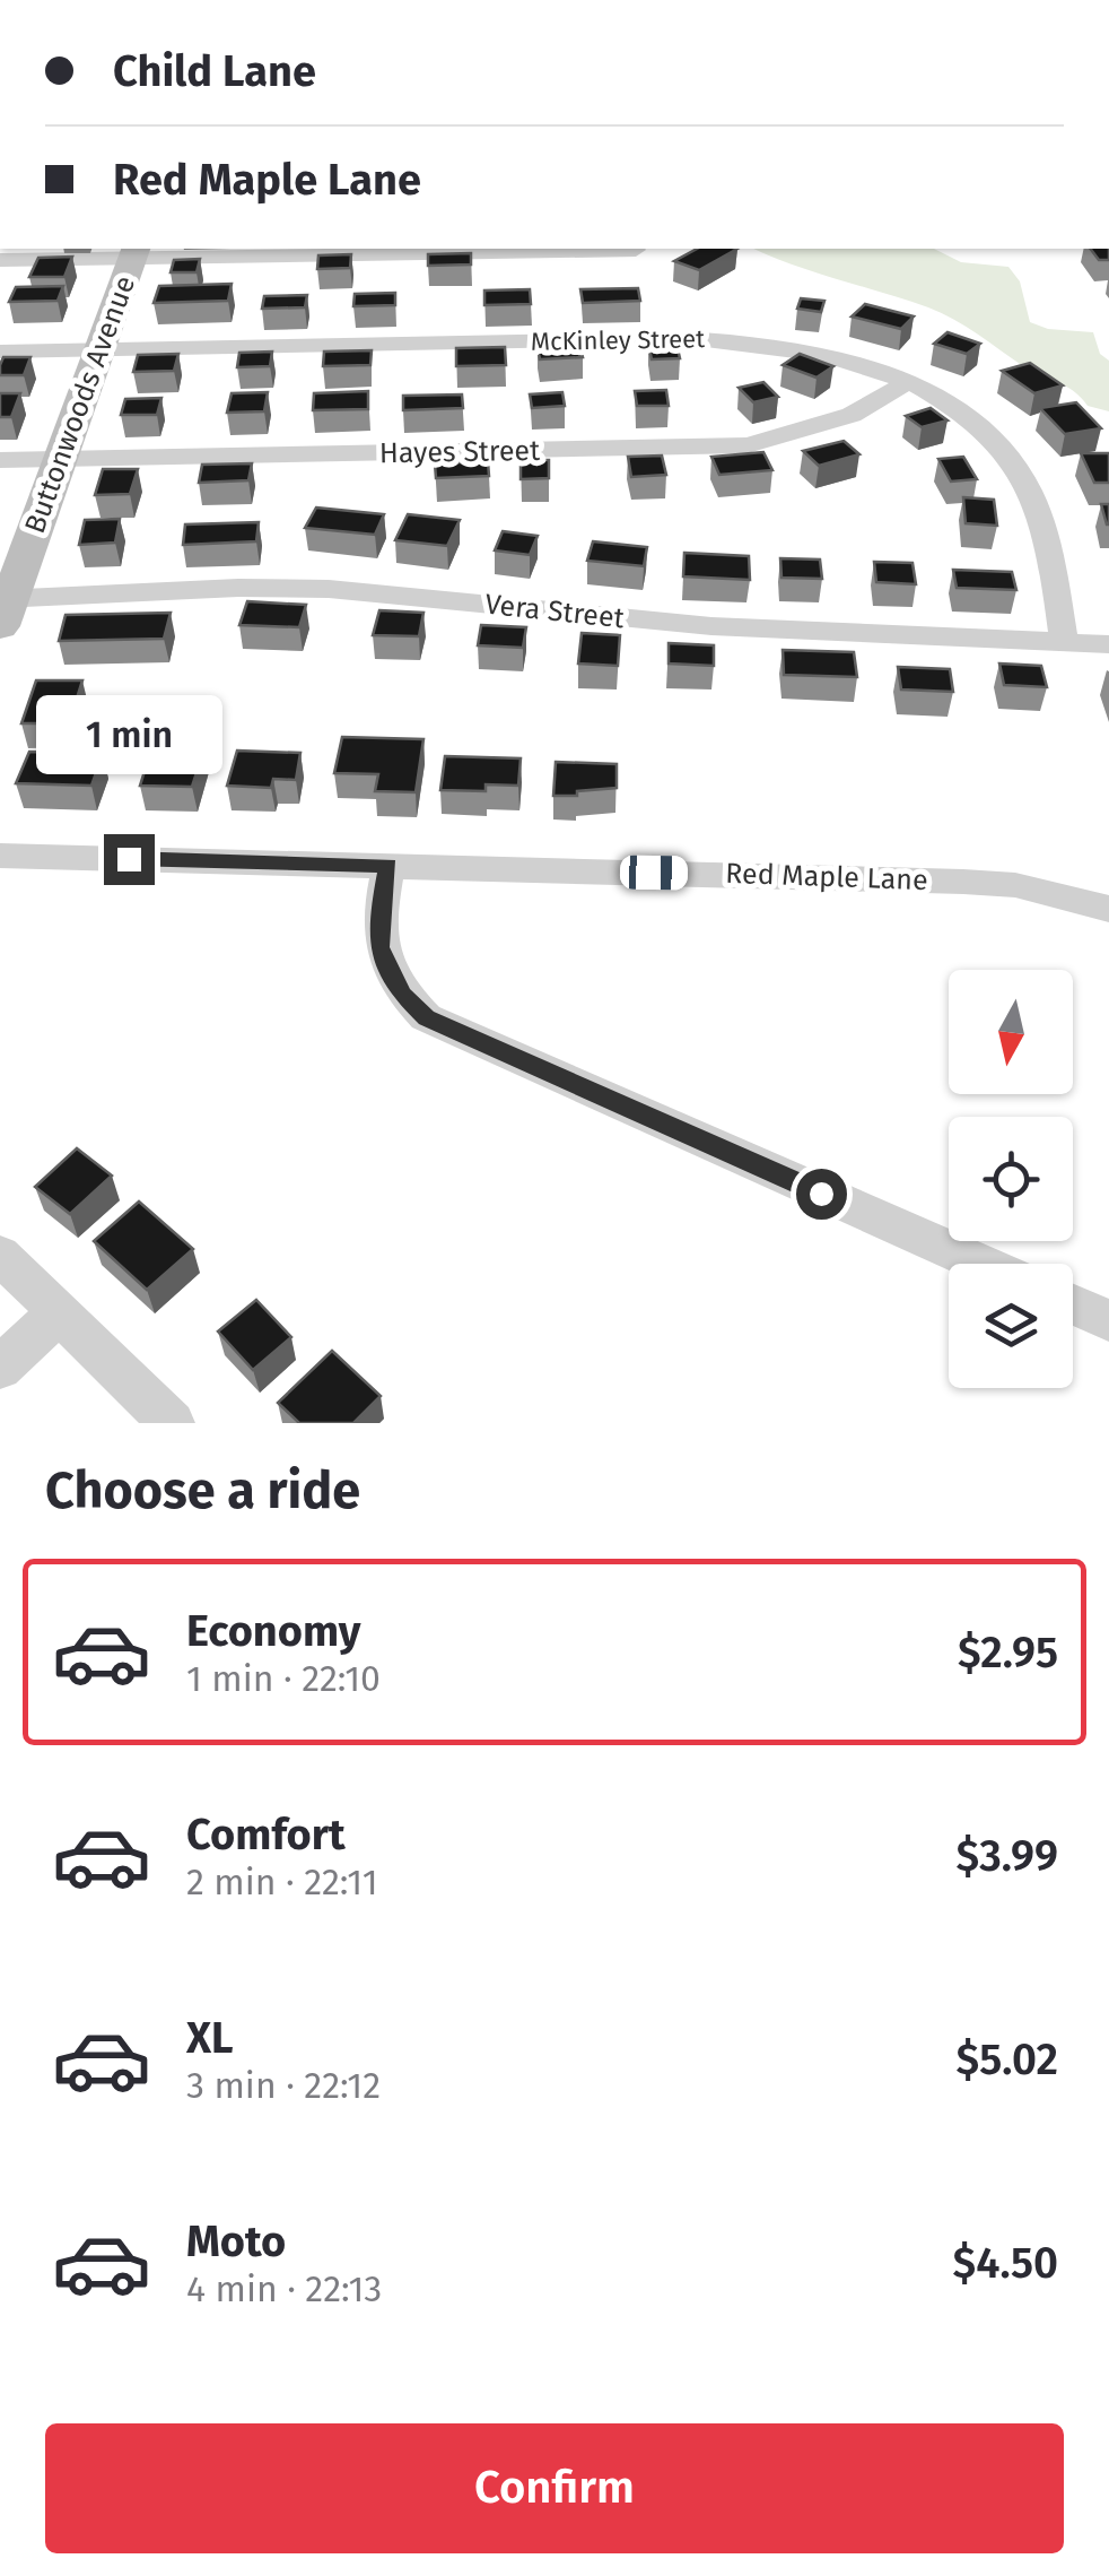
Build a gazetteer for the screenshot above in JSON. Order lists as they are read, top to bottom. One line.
{"streets":{"street":["McKinley Street","Buttonwoods Avenue","Hayes Street","Vera Street","Red Maple Lane"]},"crossings":[["McKinley Street","Buttonwoods Avenue"],["McKinley Street","Hayes Street"],["McKinley Street","Vera Street"],["Buttonwoods Avenue","Hayes Street"],["Buttonwoods Avenue","Vera Street"]],"north":"bottom","page":{"banner":["Child Lane","Red Maple Lane"],"bubble":"1 min","heading":"Choose a ride","list":[{"name":"Economy","note":"1 min · 22:10","value":"$2.95"},{"name":"Comfort","note":"2 min · 22:11","value":"$3.99"},{"name":"XL","note":"3 min · 22:12","value":"$5.02"},{"name":"Moto","note":"4 min · 22:13","value":"$4.50"}],"buttons":"Confirm"}}
